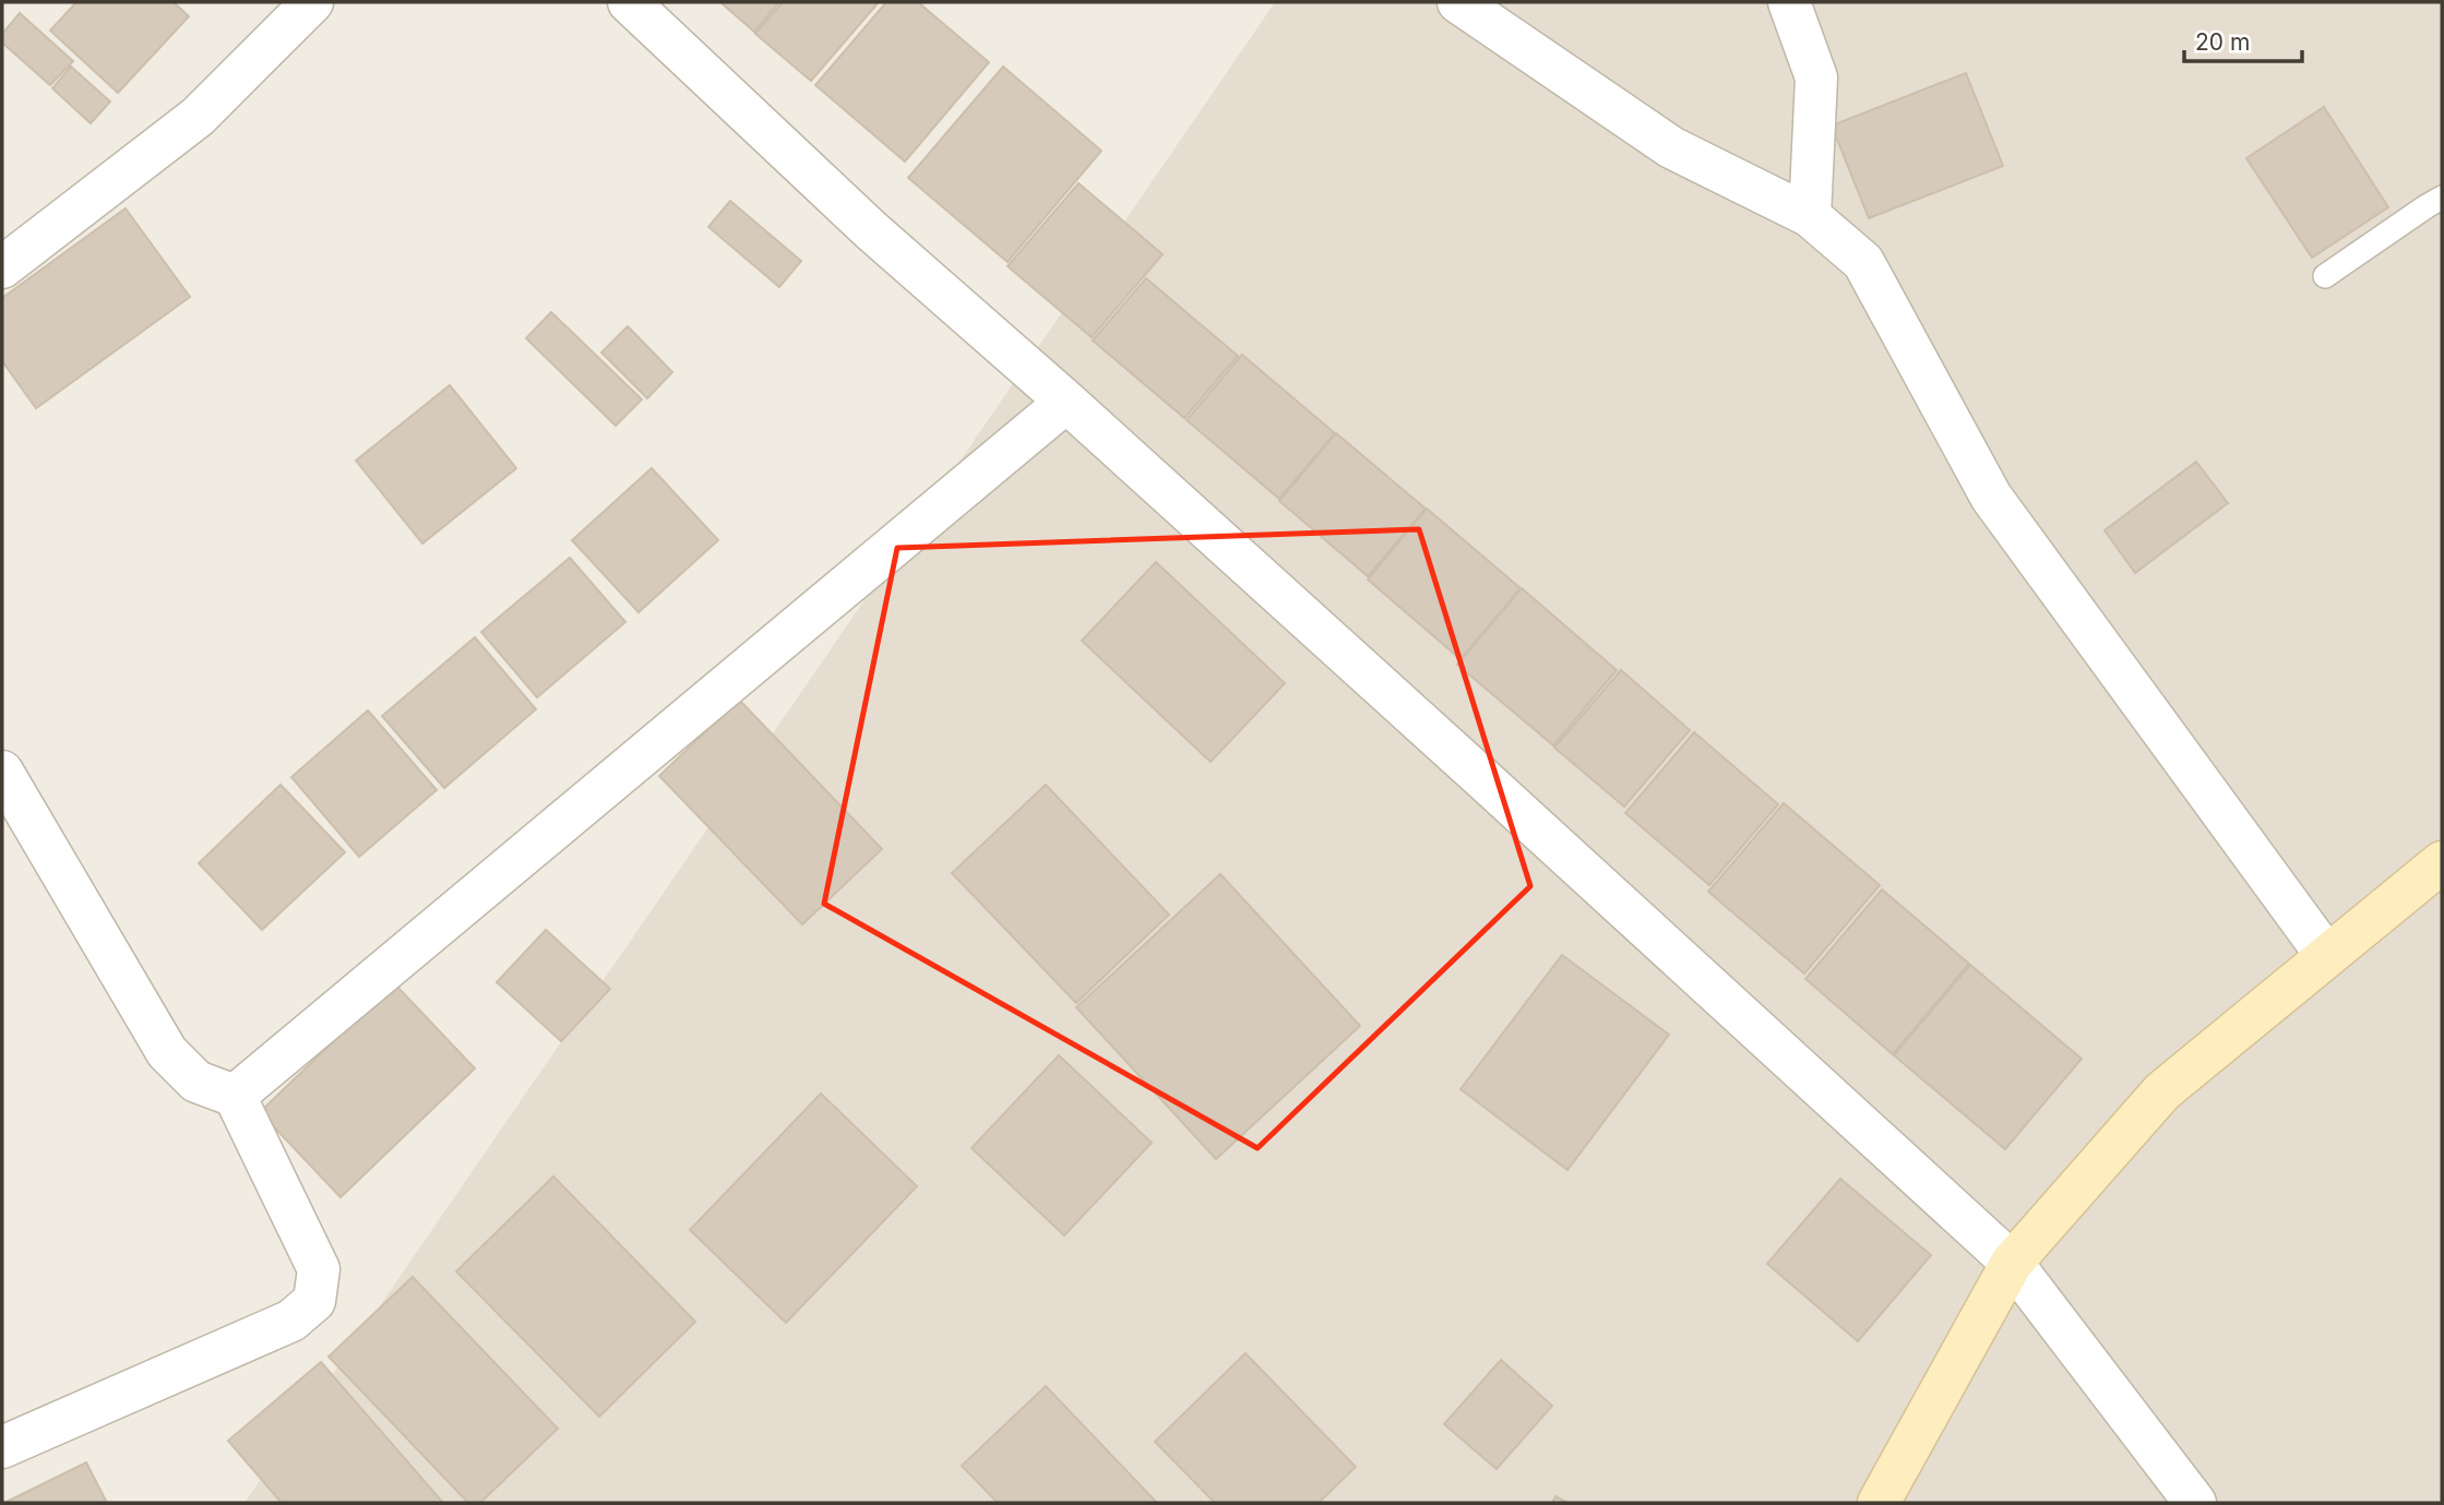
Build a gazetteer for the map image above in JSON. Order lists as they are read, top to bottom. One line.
{"scale_bar":"20 m"}
